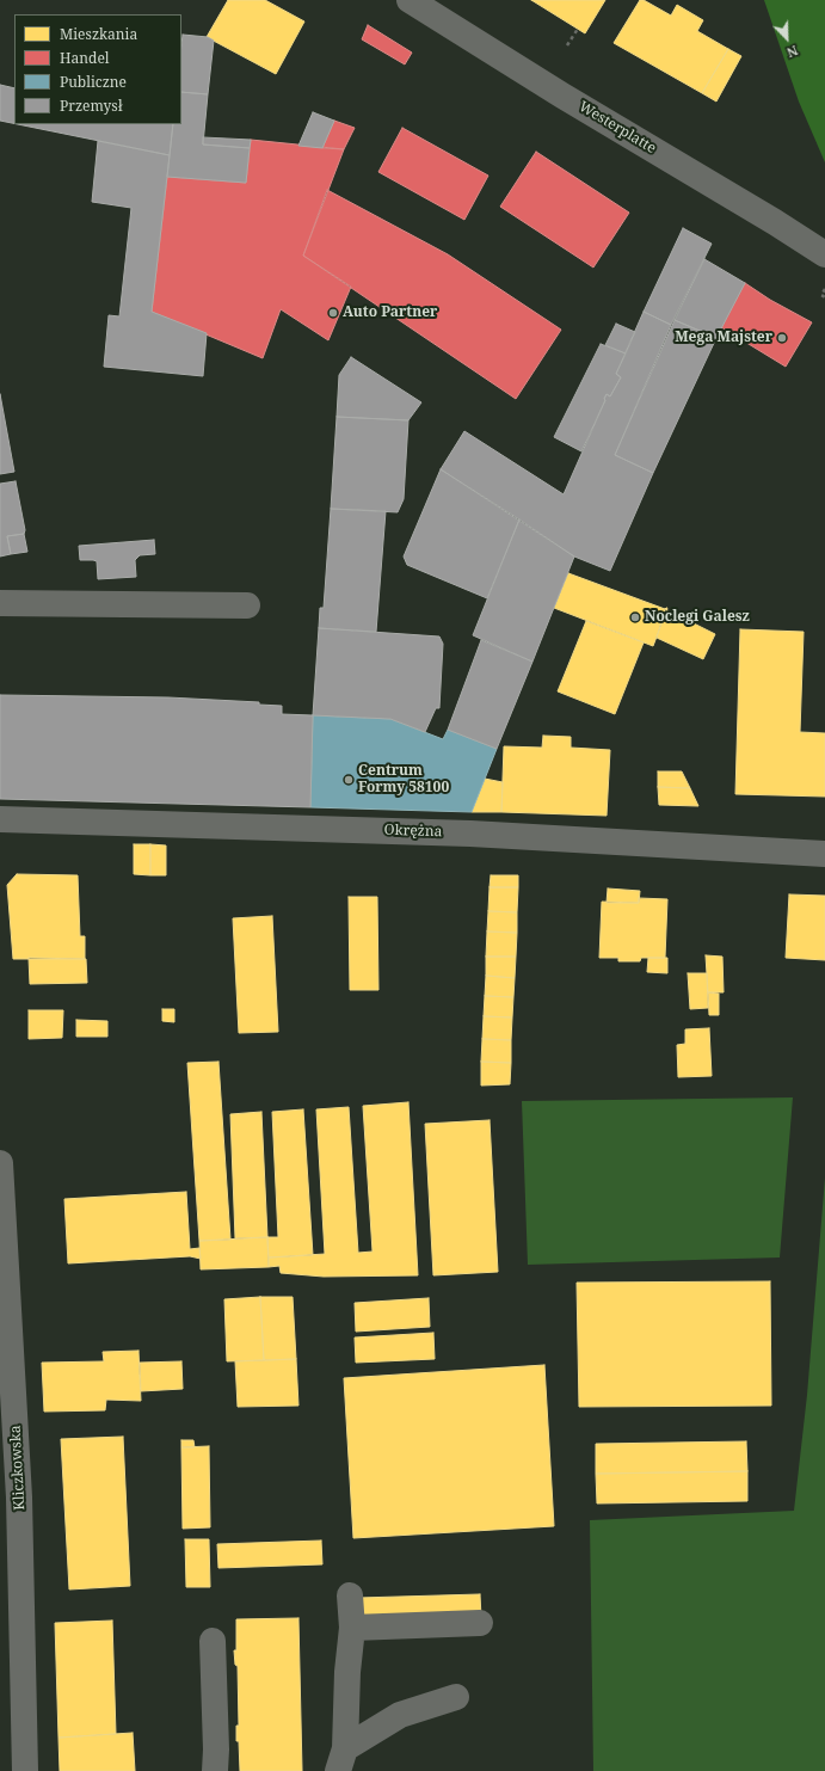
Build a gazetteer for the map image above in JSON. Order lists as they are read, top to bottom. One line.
{"streets":{"street":["Westerplatte","Okrężna","Kliczkowska"]},"places":["Auto Partner","Mega Majster","Noclegi Galesz","Centrum Formy 58100"],"legend":["Mieszkania","Handel","Publiczne","Przemysł"],"north":"bottom right"}
